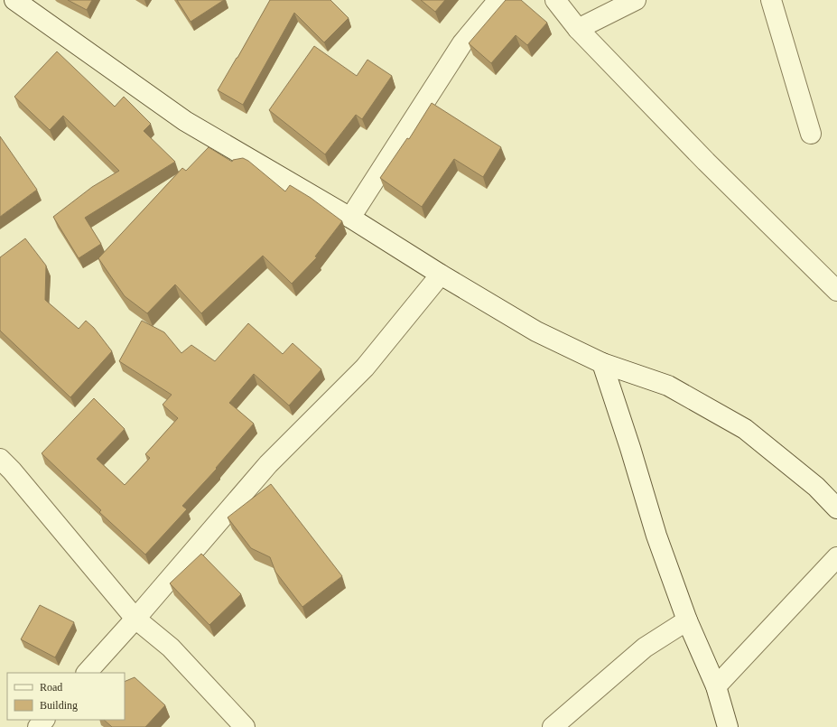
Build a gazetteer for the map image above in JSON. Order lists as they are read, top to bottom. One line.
{"legend":["Road","Building"]}
